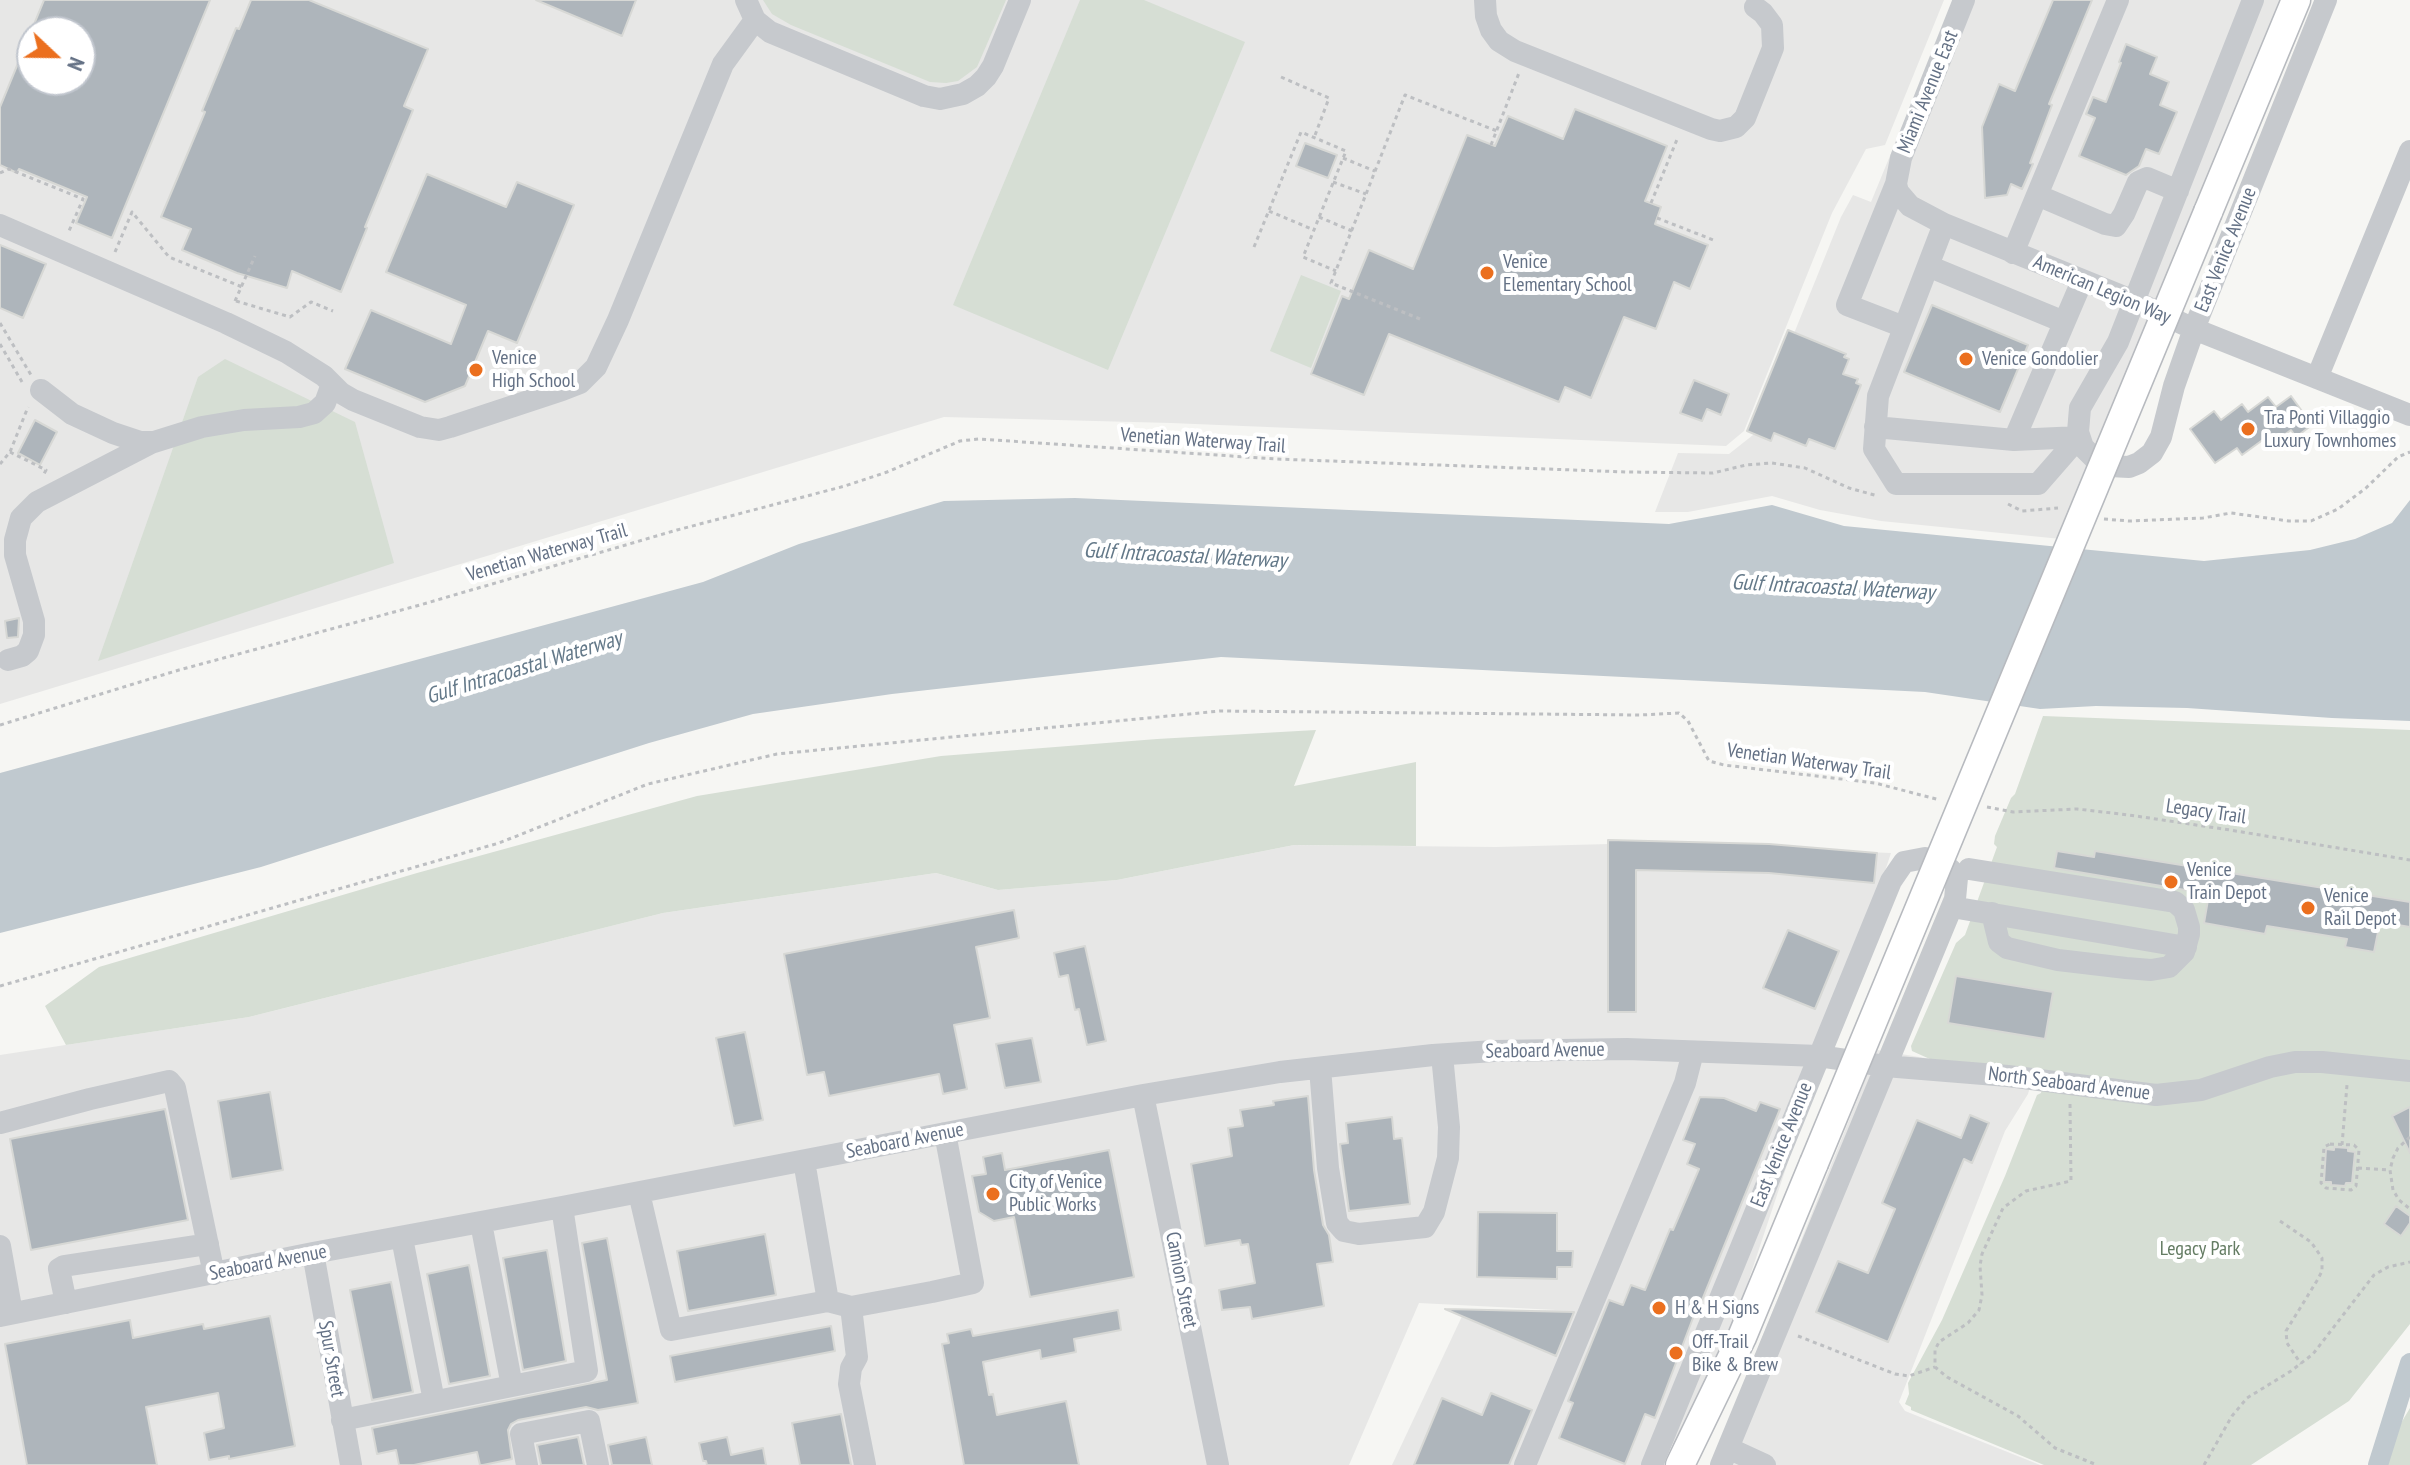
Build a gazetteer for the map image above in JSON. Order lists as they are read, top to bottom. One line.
{"streets":{"main road":["East Venice Avenue"],"street":["Miami Avenue East","American Legion Way","Seaboard Avenue","North Seaboard Avenue","Camion Street","Spur Street"],"path":["Venetian Waterway Trail","Legacy Trail"]},"crossings":[["Miami Avenue East","American Legion Way"],["East Venice Avenue","American Legion Way"],["East Venice Avenue","Seaboard Avenue"],["East Venice Avenue","North Seaboard Avenue"],["Seaboard Avenue","North Seaboard Avenue"],["Seaboard Avenue","Camion Street"],["Seaboard Avenue","Spur Street"]],"water":["Gulf Intracoastal Waterway"],"parks":["Legacy Park"],"places":["Venice Elementary School","Venice Gondolier","Venice High School","Tra Ponti Villaggio Luxury Townhomes","Venice Train Depot","Venice Rail Depot","City of Venice Public Works","H & H Signs","Off-Trail Bike & Brew"],"north":"right"}
